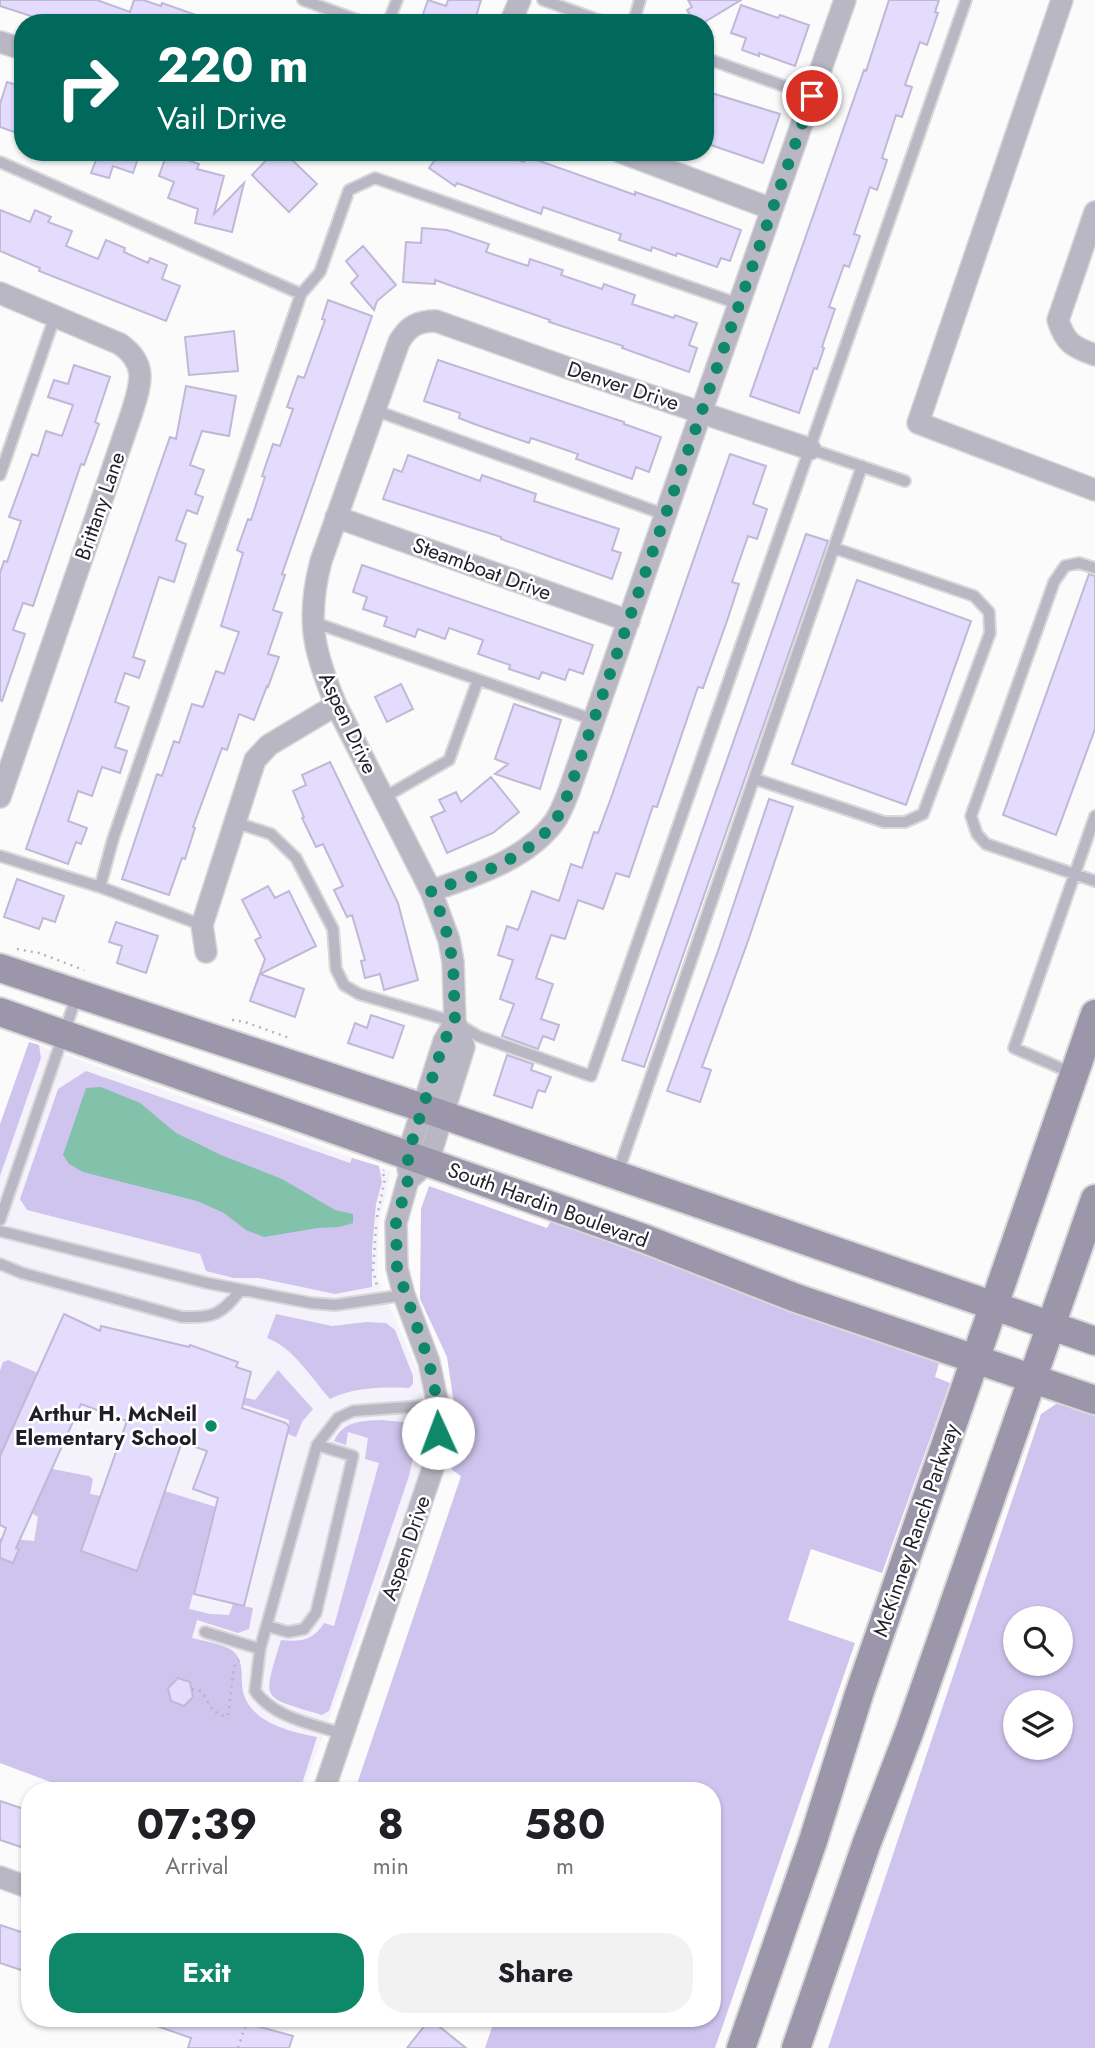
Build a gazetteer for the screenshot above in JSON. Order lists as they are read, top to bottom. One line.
{"streets":{"main road":["South Hardin Boulevard","McKinney Ranch Parkway"],"street":["Denver Drive","Brittany Lane","Steamboat Drive","Aspen Drive"]},"crossings":[["Denver Drive","Aspen Drive"],["Steamboat Drive","Aspen Drive"],["Aspen Drive","South Hardin Boulevard"],["South Hardin Boulevard","McKinney Ranch Parkway"]],"places":["Arthur H. McNeil Elementary School"],"page":{"turn":["220 m","Vail Drive"],"eta":["07:39","Arrival","8","min","580","m"],"buttons":["Exit","Share"]}}
